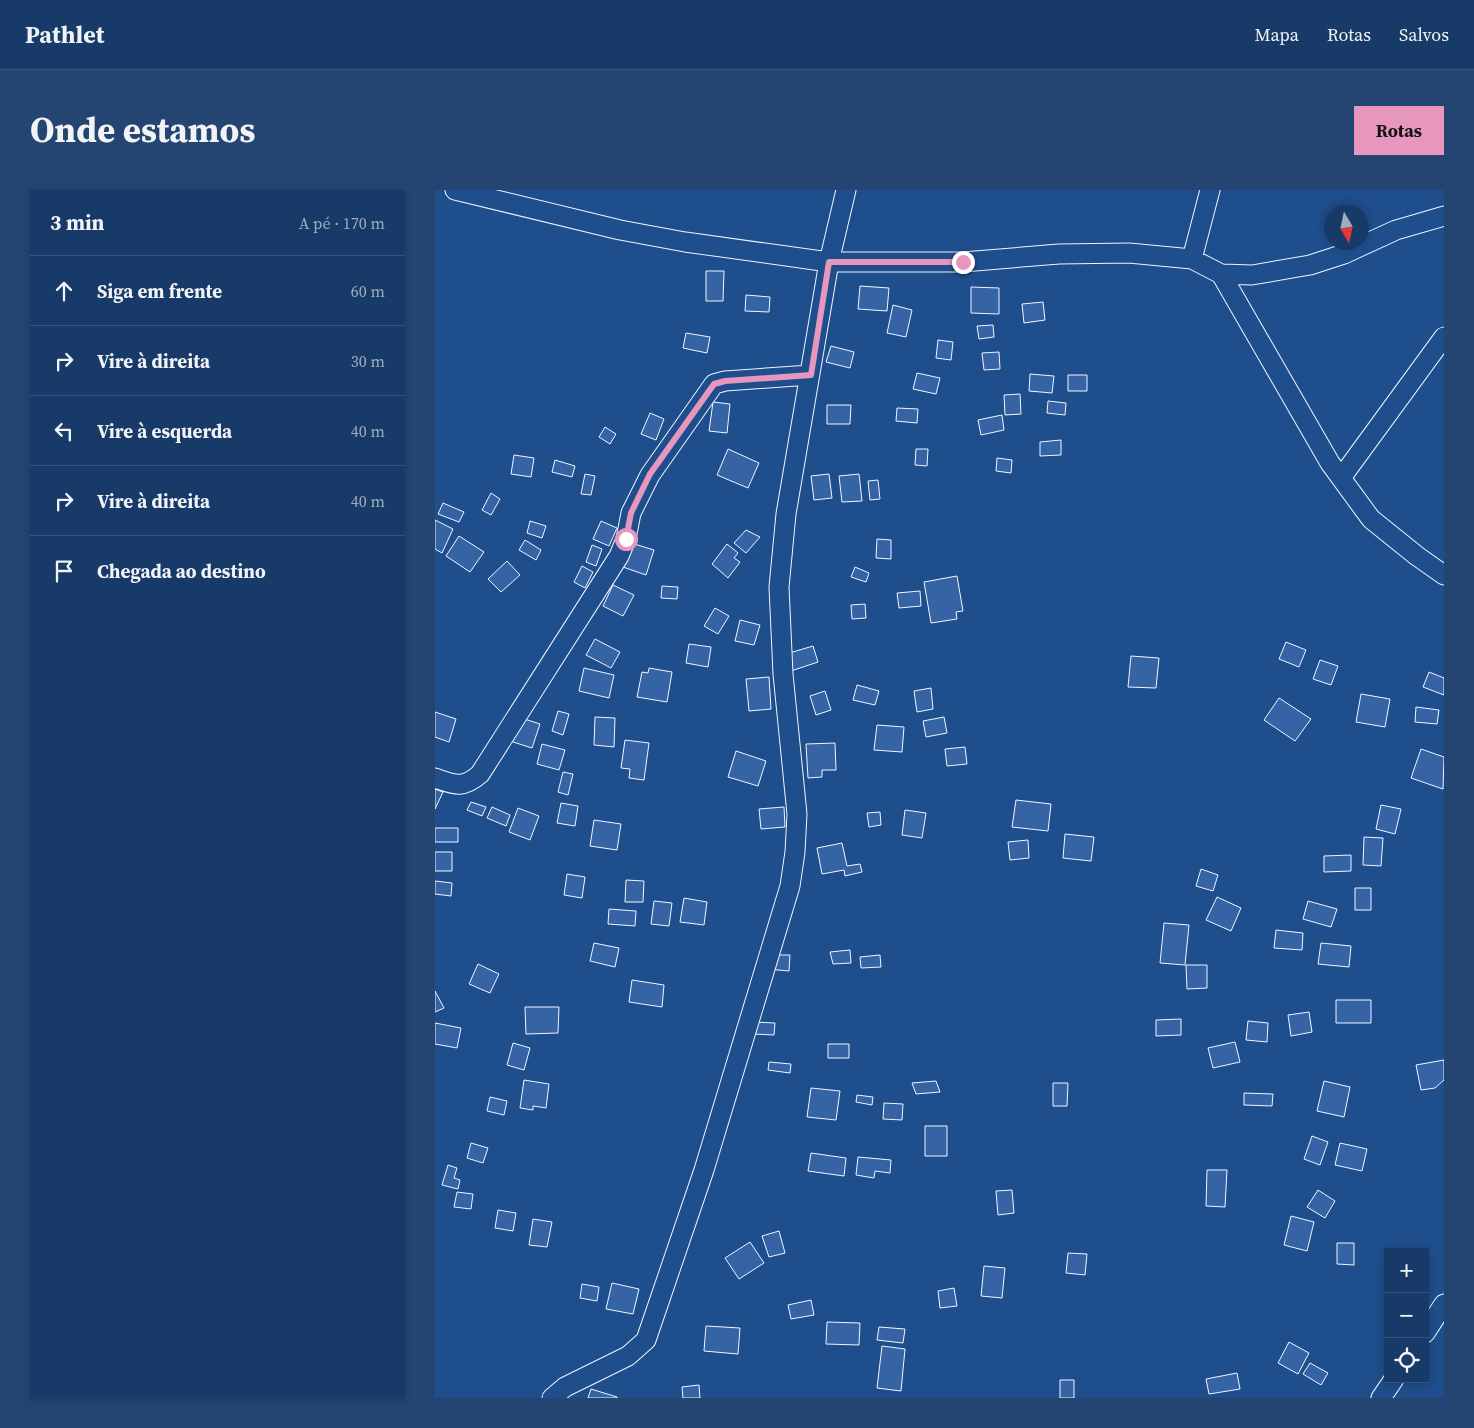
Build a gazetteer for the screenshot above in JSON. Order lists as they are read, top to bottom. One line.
{"north":"bottom","page":{"header":"Pathlet","nav":["Mapa","Rotas","Salvos"],"title":"Onde estamos","buttons":"Rotas","heading":["3 min","A pé · 170 m"],"list":[["Siga em frente","60 m"],["Vire à direita","30 m"],["Vire à esquerda","40 m"],["Vire à direita","40 m"],"Chegada ao destino"],"map_buttons":["+","−"]}}
